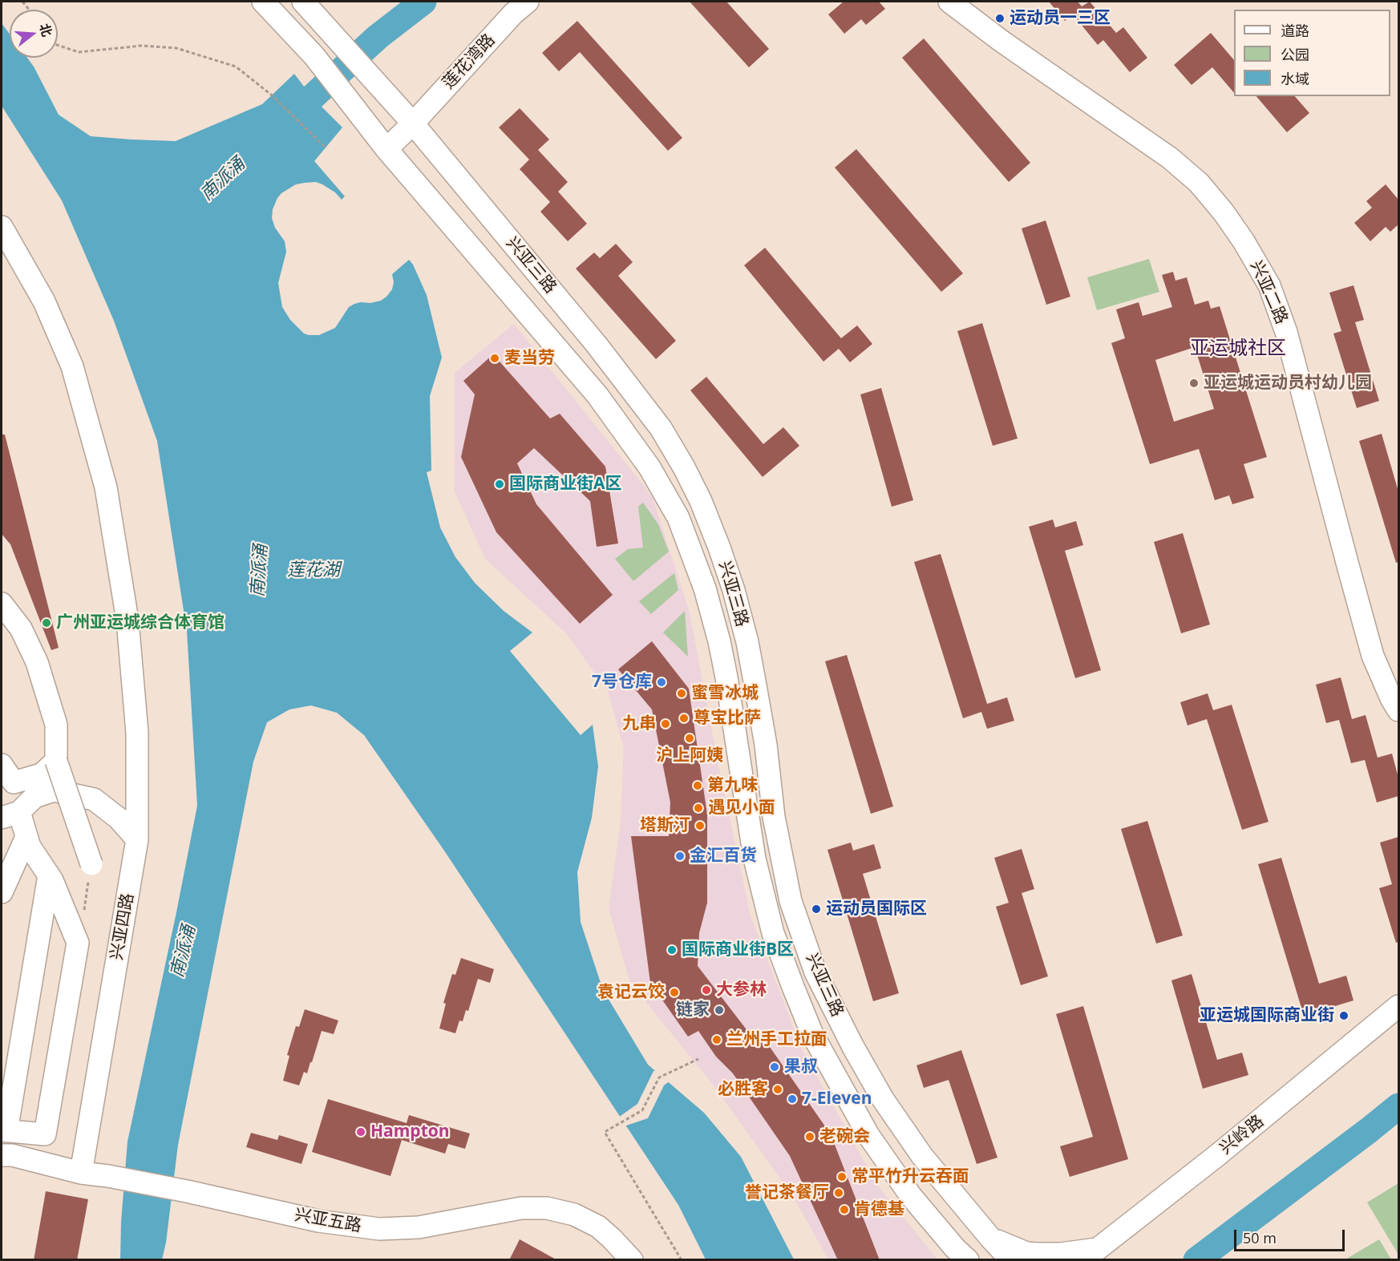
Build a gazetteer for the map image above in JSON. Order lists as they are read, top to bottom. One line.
{"streets":{"street":["莲花湾路","兴亚三路","兴亚二路","兴亚四路","兴岭路","兴亚五路"]},"crossings":[["莲花湾路","兴亚三路"],["兴亚四路","兴亚五路"]],"districts":["亚运城社区"],"water":["南派涌","莲花湖"],"places":["运动员一三区","麦当劳","亚运城运动员村幼儿园","国际商业街A区","广州亚运城综合体育馆","7号仓库","蜜雪冰城","尊宝比萨","九串","沪上阿姨","第九味","遇见小面","塔斯汀","金汇百货","运动员国际区","国际商业街B区","大参林","袁记云饺","链家","亚运城国际商业街","兰州手工拉面","果叔","必胜客","7-Eleven","Hampton","老碗会","常平竹升云吞面","誉记茶餐厅","肯德基"],"legend":["道路","公园","水域"],"scale_bar":"50 m","north":"right"}
